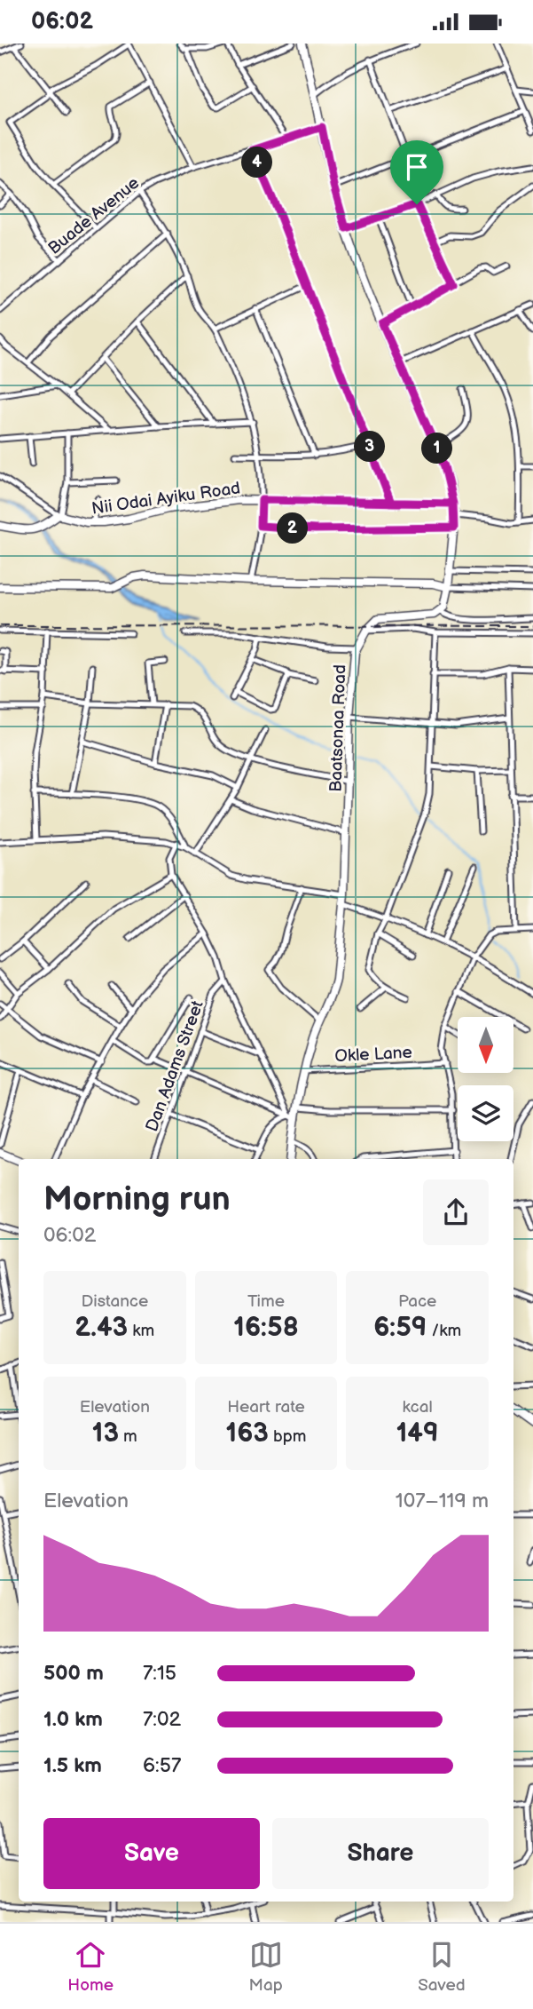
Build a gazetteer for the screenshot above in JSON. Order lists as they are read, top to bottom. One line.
{"streets":{"street":["Buade Avenue","Nii Odai Ayiku Road","Baatsonaa Road","Okle Lane","Dan Adams Street"]},"crossings":[["Baatsonaa Road","Okle Lane"]],"north":"bottom","page":{"status":"06:02","pins":["4","3","1","2"],"heading":["Morning run","06:02"],"stats":[["Distance","2.43 km"],["Time","16:58"],["Pace","6:59 /km"],["Elevation","13 m"],["Heart rate","163 bpm"],["kcal","149"]],"chart":["Elevation","107–119 m"],"list":[{"name":"500 m","note":"7:15"},{"name":"1.0 km","note":"7:02"},{"name":"1.5 km","note":"6:57"}],"buttons":["Save","Share"],"tabs":["Home","Map","Saved"]}}
